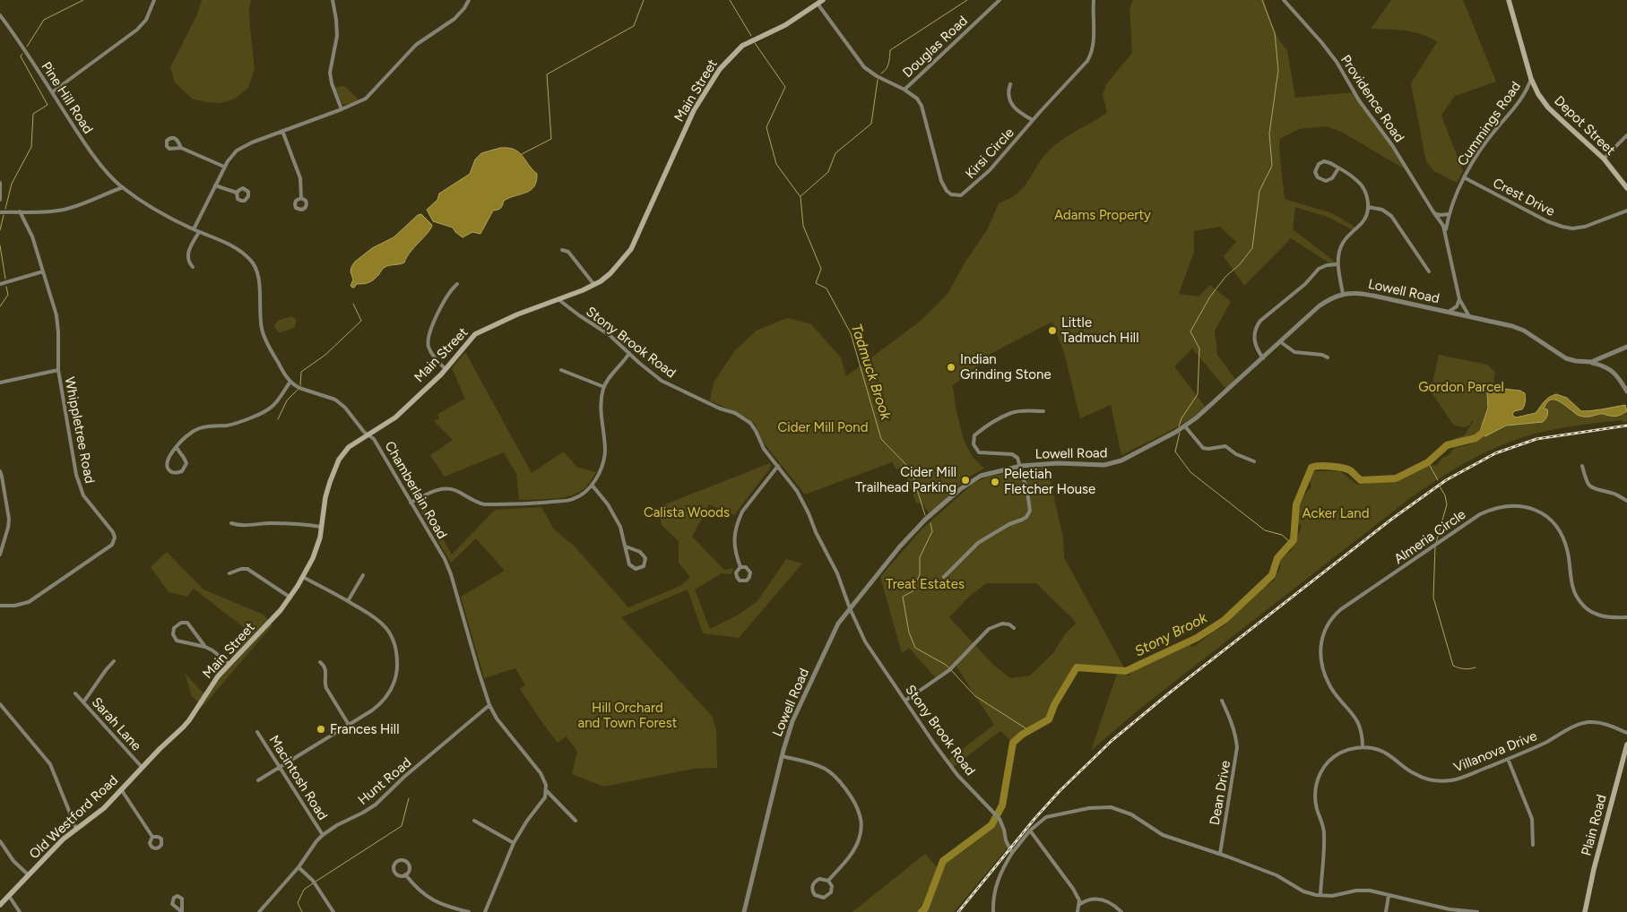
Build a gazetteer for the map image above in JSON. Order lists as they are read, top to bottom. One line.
{"streets":{"main road":["Main Street","Depot Street","Old Westford Road","Plain Road"],"street":["Douglas Road","Pine Hill Road","Providence Road","Cummings Road","Kirsi Circle","Crest Drive","Lowell Road","Stony Brook Road","Whippletree Road","Chamberlain Road","Almeria Circle","Sarah Lane","Villanova Drive","Macintosh Road","Hunt Road","Dean Drive"]},"crossings":[["Douglas Road","Kirsi Circle"],["Main Street","Kirsi Circle"],["Main Street","Stony Brook Road"],["Main Street","Chamberlain Road"],["Main Street","Old Westford Road"],["Providence Road","Cummings Road"],["Providence Road","Lowell Road"],["Cummings Road","Depot Street"],["Cummings Road","Crest Drive"],["Lowell Road","Stony Brook Road"],["Chamberlain Road","Hunt Road"],["Almeria Circle","Villanova Drive"],["Sarah Lane","Old Westford Road"],["Macintosh Road","Hunt Road"]],"water":["Tadmuck Brook","Stony Brook"],"parks":["Adams Property","Gordon Parcel","Cider Mill Pond","Calista Woods","Acker Land","Treat Estates","Hill Orchard and Town Forest"],"places":["Little Tadmuch Hill","Indian Grinding Stone","Cider Mill Trailhead Parking","Peletiah Fletcher House","Frances Hill"]}
